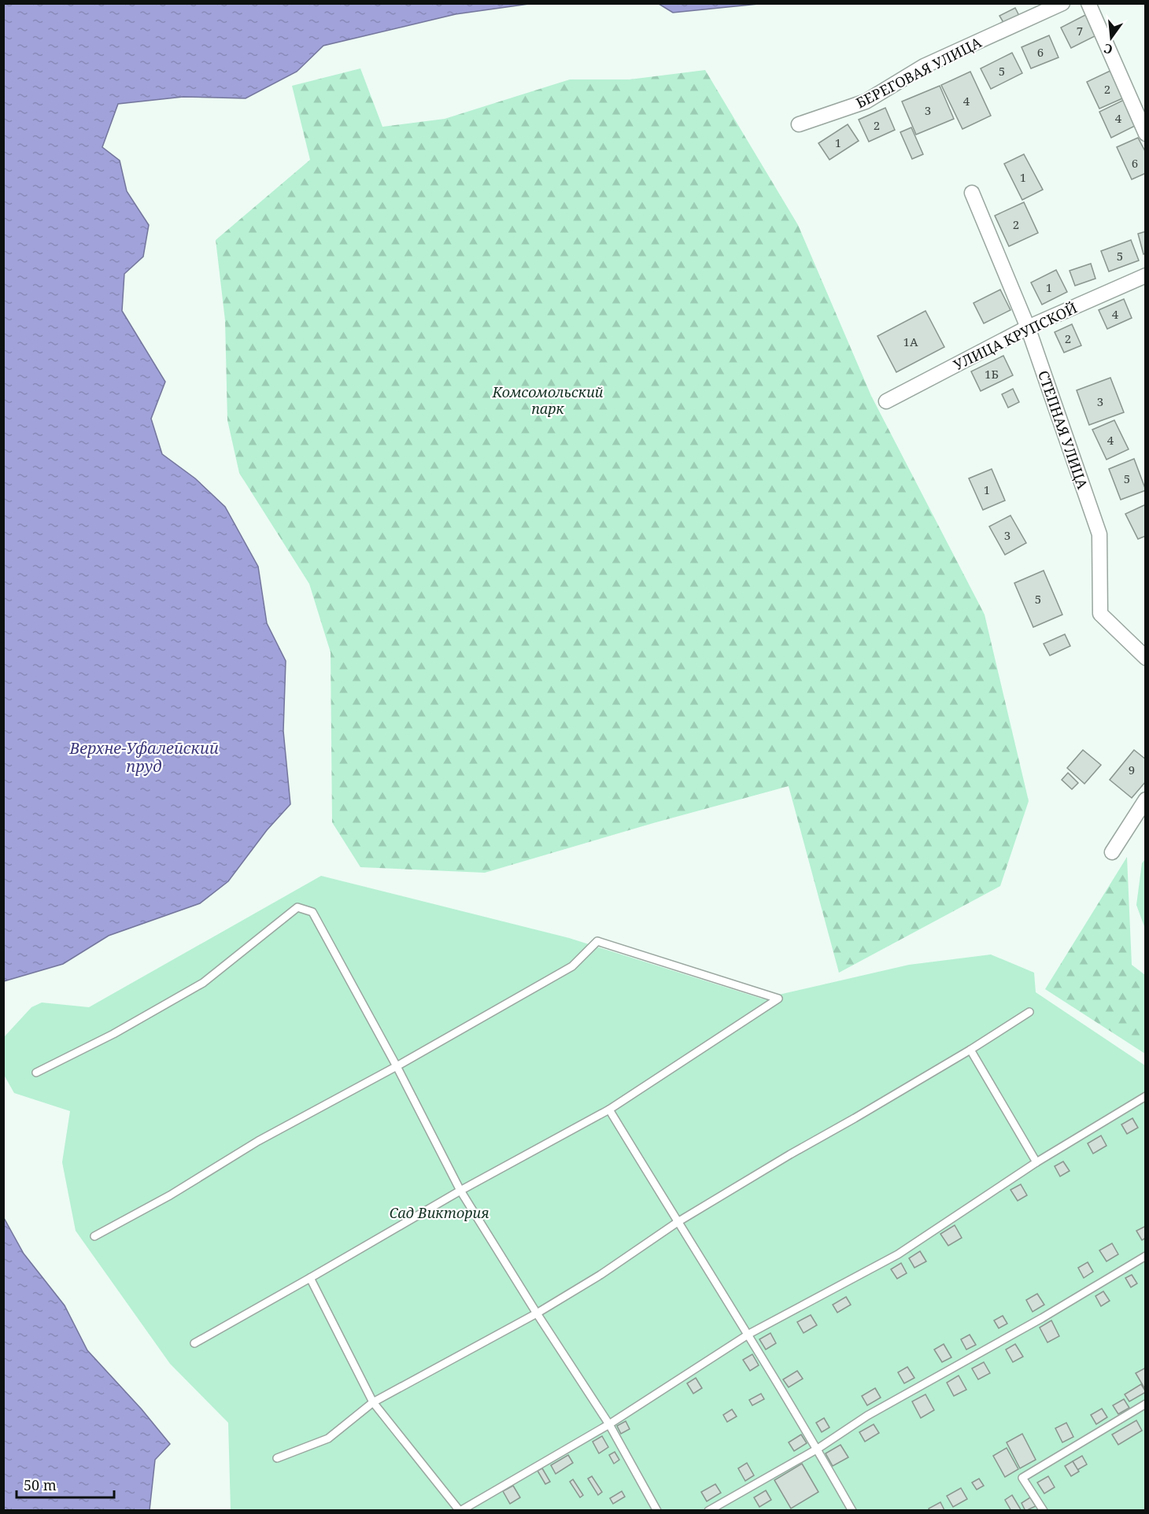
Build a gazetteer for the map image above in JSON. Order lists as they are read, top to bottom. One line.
{"streets":{"street":["БЕРЕГОВАЯ УЛИЦА","УЛИЦА КРУПСКОЙ","СТЕПНАЯ УЛИЦА"]},"crossings":[["УЛИЦА КРУПСКОЙ","СТЕПНАЯ УЛИЦА"]],"water":["Верхне-Уфалейский пруд"],"parks":["Комсомольский парк","Сад Виктория"],"house_numbers":["7","6","5","2","4","3","4","2","1","6","1","2","5","1","4","2","1А","1Б","3","4","5","1","3","5","9"],"scale_bar":"50 m","north":"bottom"}
